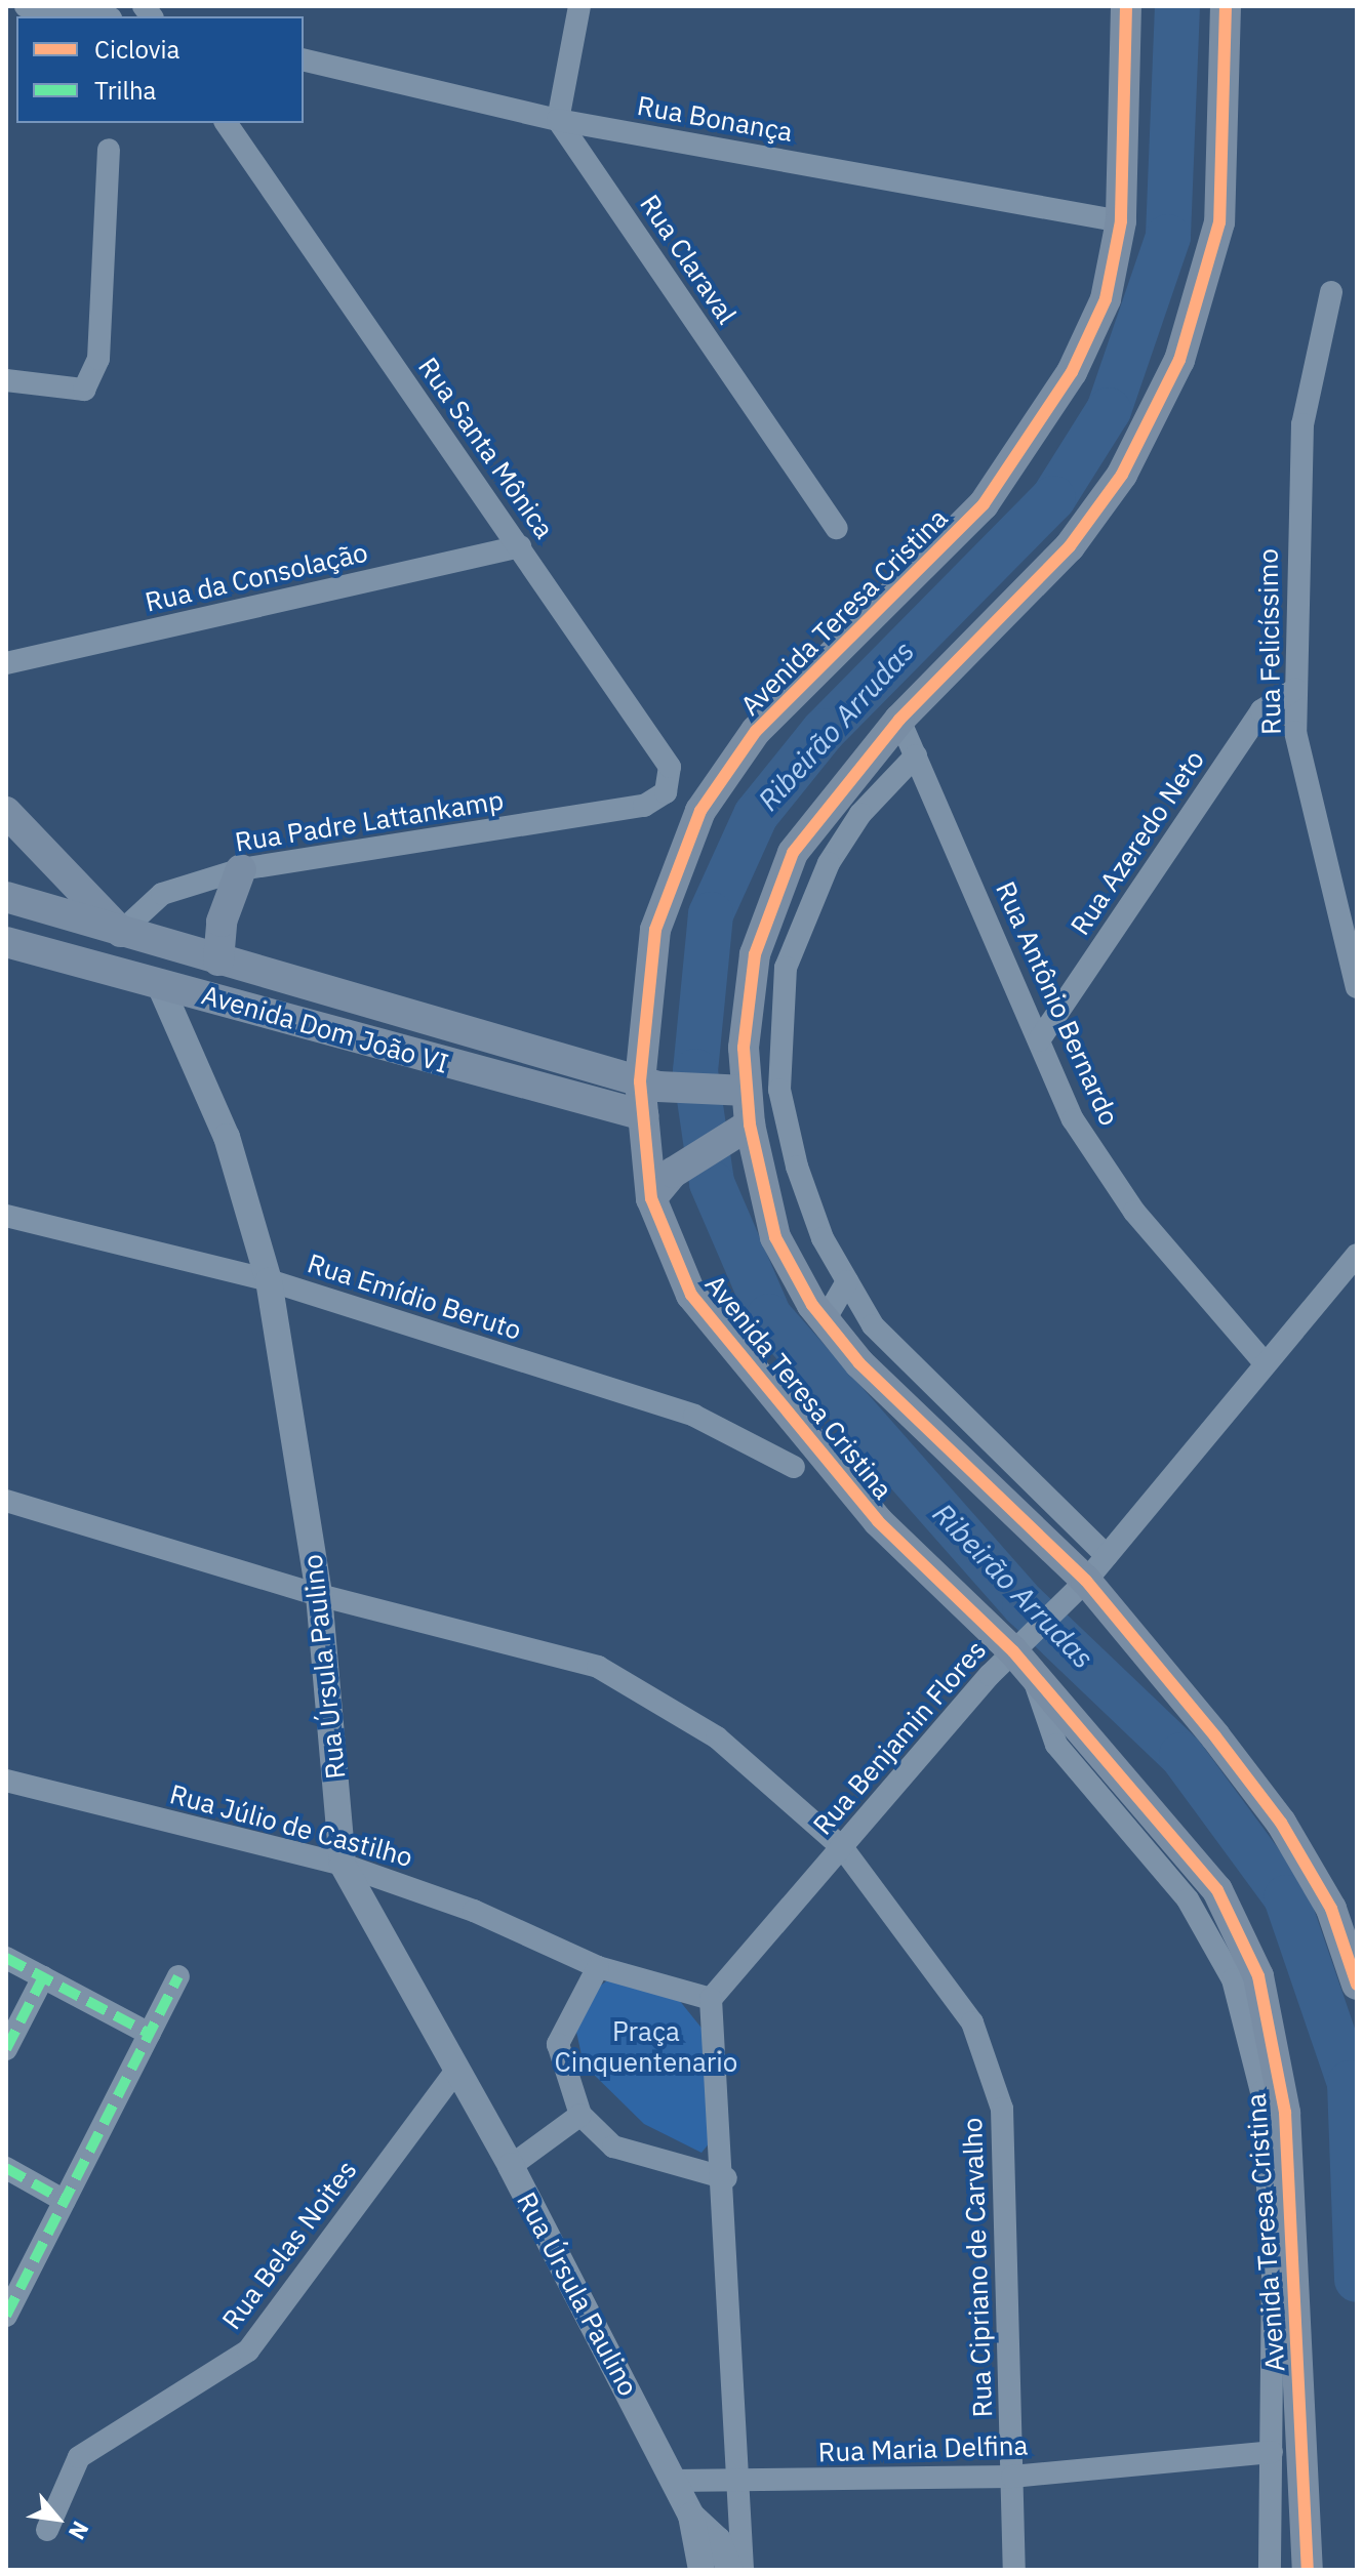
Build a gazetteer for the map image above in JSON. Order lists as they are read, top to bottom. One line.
{"streets":{"main road":["Avenida Teresa Cristina","Avenida Dom João VI","Rua Úrsula Paulino"],"street":["Rua Bonança","Rua Claraval","Rua Santa Mônica","Rua da Consolação","Rua Felicíssimo","Rua Padre Lattankamp","Rua Azeredo Neto","Rua Antônio Bernardo","Rua Emídio Beruto","Rua Benjamin Flores","Rua Júlio de Castilho","Rua Belas Noites","Rua Cipriano de Carvalho","Rua Maria Delfina"]},"crossings":[["Rua Bonança","Rua Claraval"],["Rua Bonança","Avenida Teresa Cristina"],["Rua Santa Mônica","Rua da Consolação"],["Rua Santa Mônica","Rua Padre Lattankamp"],["Avenida Teresa Cristina","Avenida Dom João VI"],["Avenida Teresa Cristina","Rua Benjamin Flores"],["Rua Felicíssimo","Rua Azeredo Neto"],["Rua Padre Lattankamp","Avenida Dom João VI"],["Rua Padre Lattankamp","Rua Úrsula Paulino"],["Rua Azeredo Neto","Rua Antônio Bernardo"],["Rua Antônio Bernardo","Rua Benjamin Flores"],["Avenida Dom João VI","Rua Úrsula Paulino"],["Rua Emídio Beruto","Rua Úrsula Paulino"],["Rua Úrsula Paulino","Rua Júlio de Castilho"],["Rua Úrsula Paulino","Rua Belas Noites"],["Rua Úrsula Paulino","Rua Cipriano de Carvalho"],["Rua Úrsula Paulino","Rua Maria Delfina"],["Rua Benjamin Flores","Rua Júlio de Castilho"],["Rua Benjamin Flores","Rua Cipriano de Carvalho"],["Rua Cipriano de Carvalho","Rua Maria Delfina"]],"water":["Ribeirão Arrudas"],"parks":["Praça Cinquentenario"],"legend":["Ciclovia","Trilha"],"north":"bottom right"}
